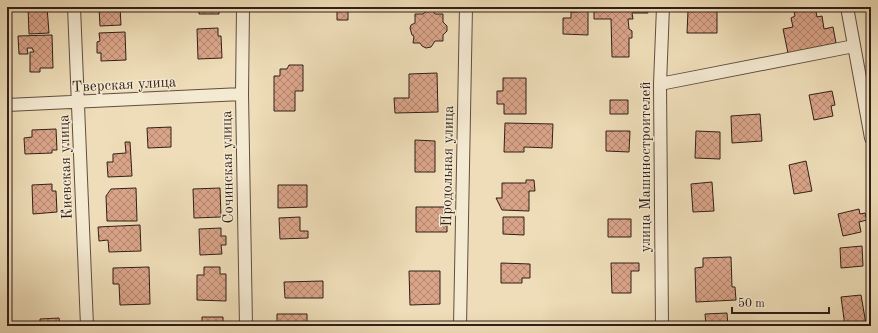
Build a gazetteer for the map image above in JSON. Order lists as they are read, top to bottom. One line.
{"streets":{"street":["Тверская улица","Продольная улица","Киевская улица","Сочинская улица","улица Машиностроителей"]},"crossings":[["Тверская улица","Киевская улица"],["Тверская улица","Сочинская улица"]],"scale_bar":"50 m"}
